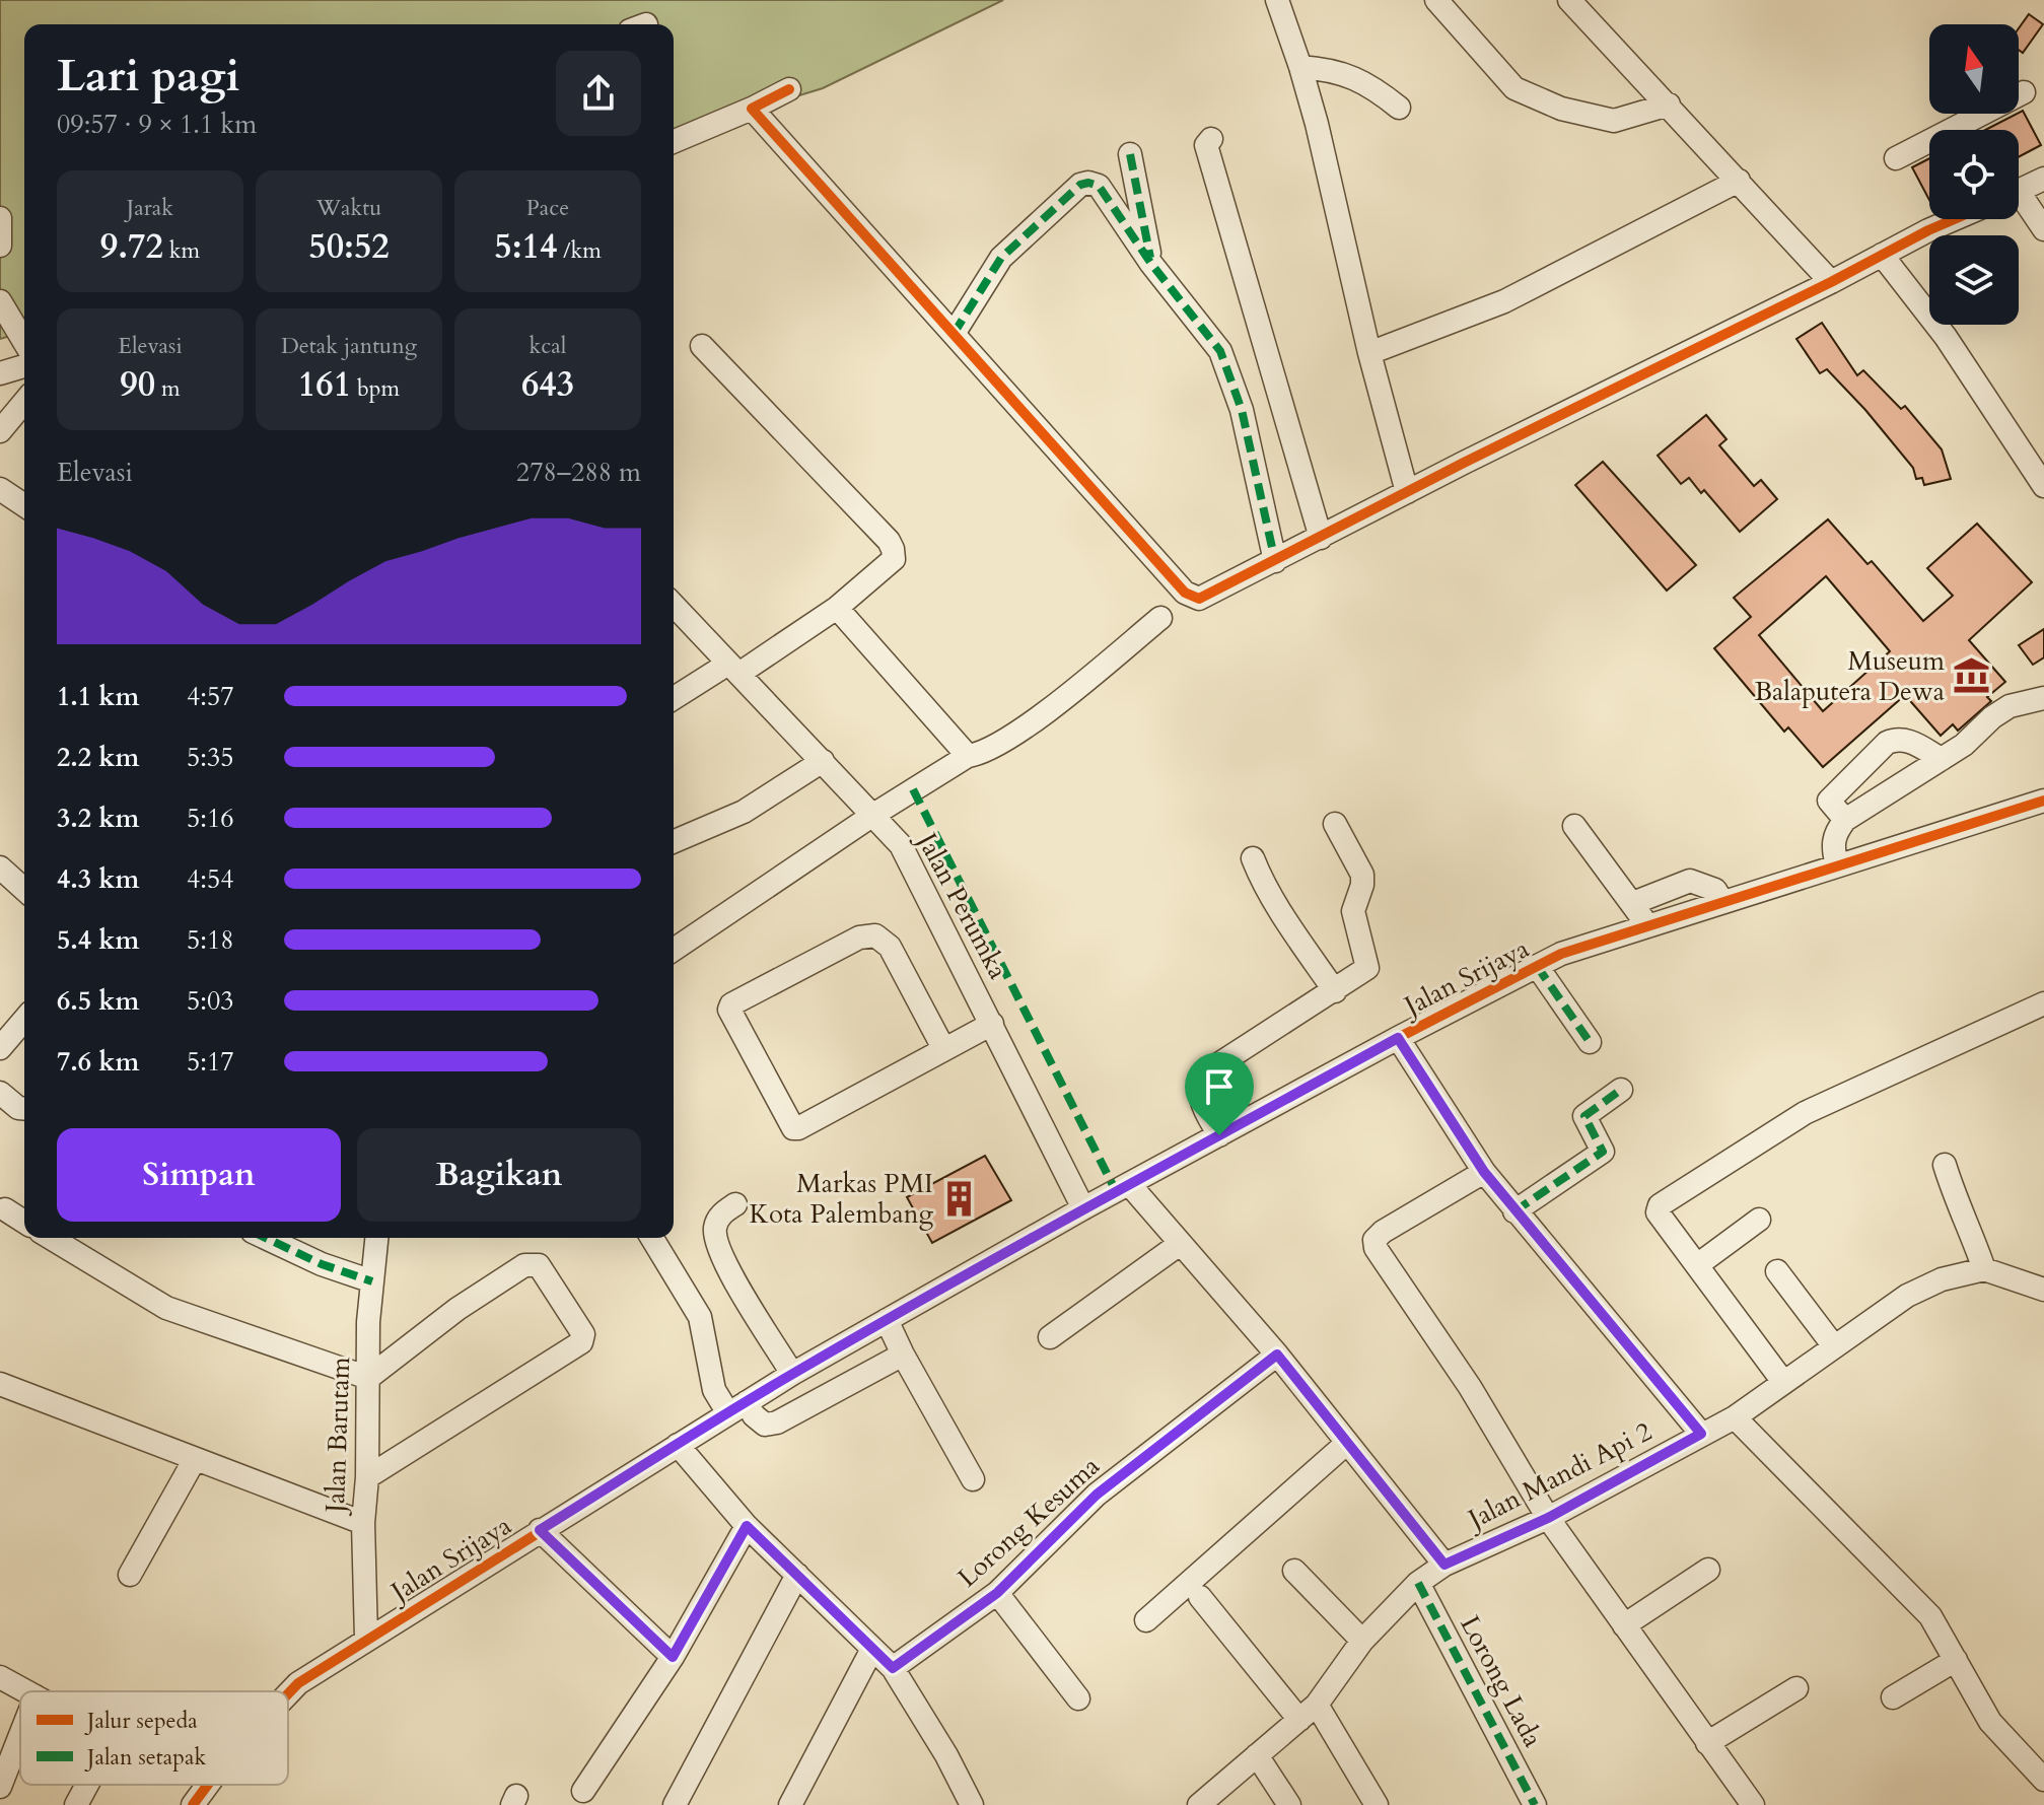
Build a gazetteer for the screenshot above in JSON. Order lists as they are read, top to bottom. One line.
{"streets":{"street":["Jalan Perumka","Jalan Srijaya","Jalan Barutam","Jalan Mandi Api 2","Lorong Kesuma","Lorong Lada"]},"crossings":[["Jalan Perumka","Jalan Srijaya"],["Jalan Srijaya","Jalan Barutam"],["Jalan Mandi Api 2","Lorong Lada"]],"places":{"museum":["Museum Balaputera Dewa"],"building":["Markas PMI Kota Palembang"]},"legend":["Jalur sepeda","Jalan setapak"],"north":"top","page":{"heading":["Lari pagi","09:57 · 9 × 1.1 km"],"stats":[["Jarak","9.72 km"],["Waktu","50:52"],["Pace","5:14 /km"],["Elevasi","90 m"],["Detak jantung","161 bpm"],["kcal","643"]],"chart":["Elevasi","278–288 m"],"list":[{"name":"1.1 km","note":"4:57"},{"name":"2.2 km","note":"5:35"},{"name":"3.2 km","note":"5:16"},{"name":"4.3 km","note":"4:54"},{"name":"5.4 km","note":"5:18"},{"name":"6.5 km","note":"5:03"},{"name":"7.6 km","note":"5:17"}],"buttons":["Simpan","Bagikan"]}}
